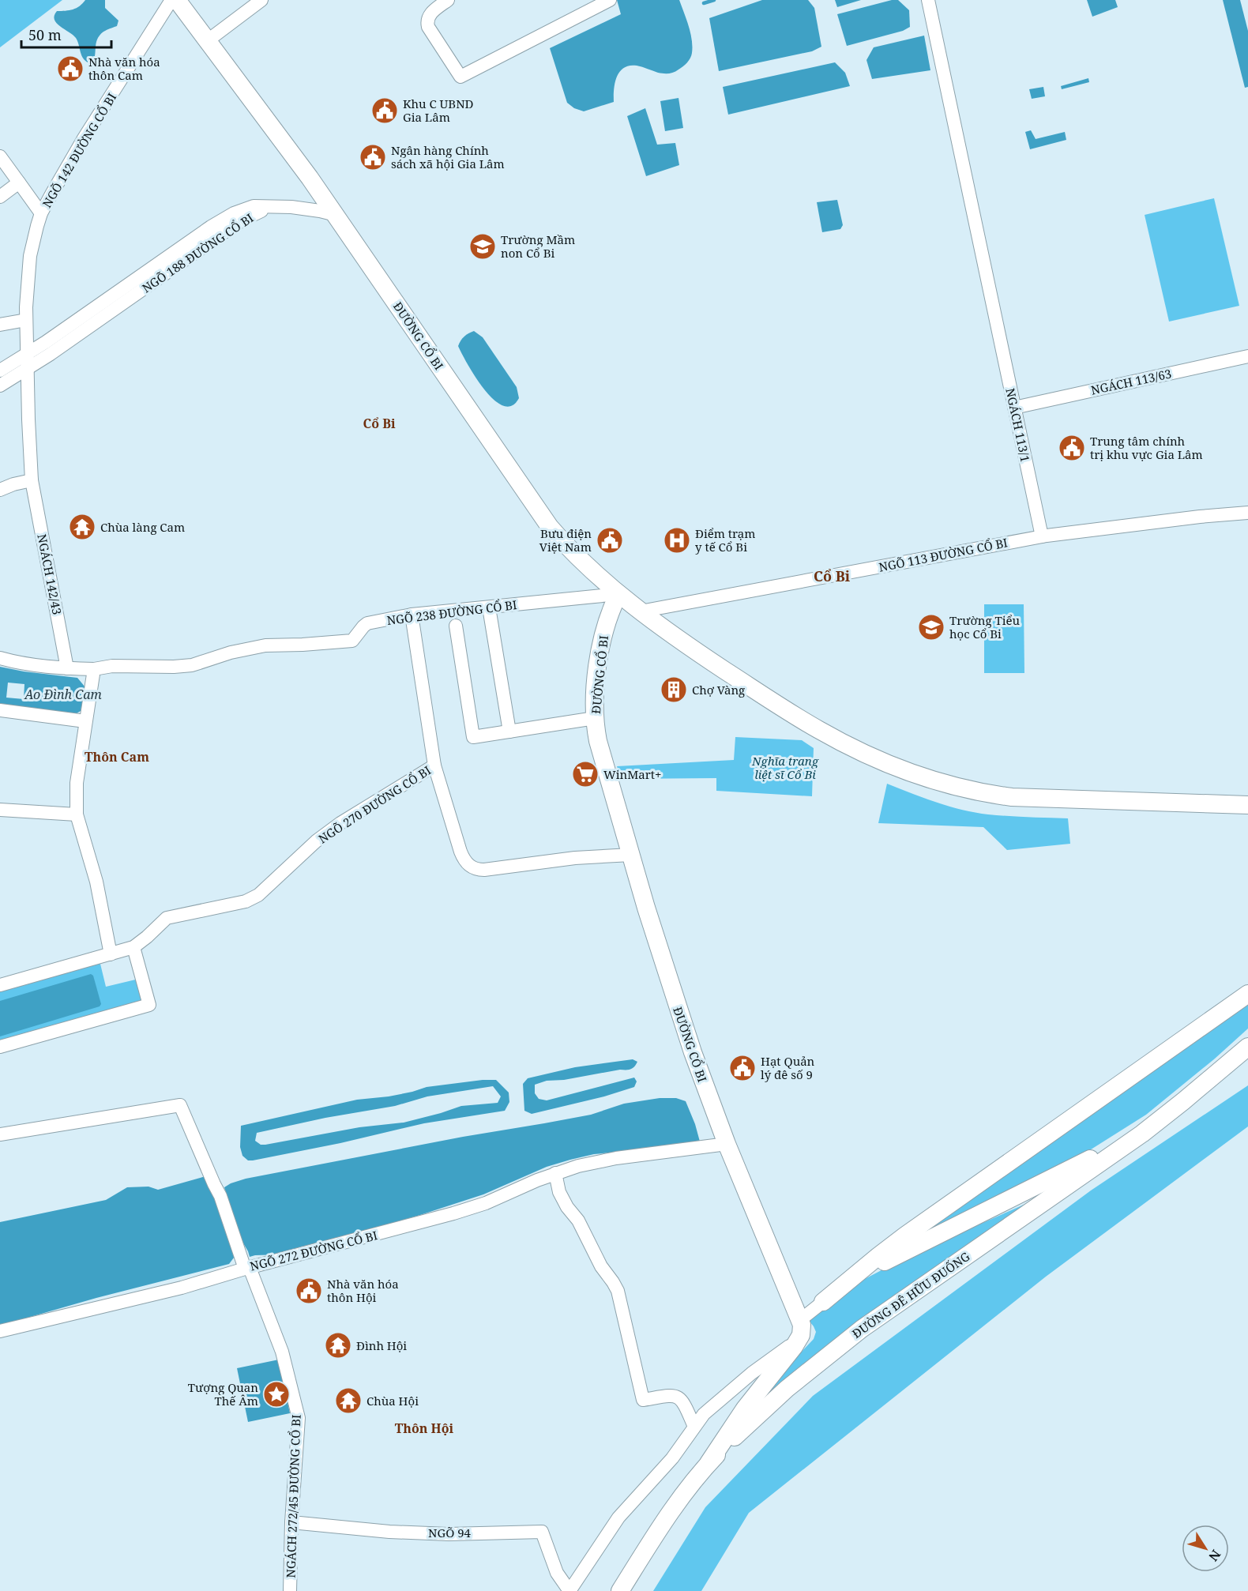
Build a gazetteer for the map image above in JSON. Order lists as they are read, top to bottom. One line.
{"streets":{"main road":["ĐƯỜNG CỔ BI","ĐƯỜNG ĐÊ HỮU ĐUỐNG"],"street":["NGÕ 142 ĐƯỜNG CỔ BI","NGÕ 188 ĐƯỜNG CỔ BI","NGÁCH 113/63","NGÁCH 113/1","NGÕ 113 ĐƯỜNG CỔ BI","NGÁCH 142/43","NGÕ 238 ĐƯỜNG CỔ BI","NGÕ 270 ĐƯỜNG CỔ BI","NGÕ 272 ĐƯỜNG CỔ BI","NGÁCH 272/45 ĐƯỜNG CỔ BI","NGÕ 94"]},"crossings":[["NGÕ 142 ĐƯỜNG CỔ BI","NGÕ 188 ĐƯỜNG CỔ BI"],["NGÕ 142 ĐƯỜNG CỔ BI","NGÁCH 142/43"],["ĐƯỜNG CỔ BI","NGÕ 238 ĐƯỜNG CỔ BI"],["ĐƯỜNG CỔ BI","NGÕ 270 ĐƯỜNG CỔ BI"],["ĐƯỜNG CỔ BI","NGÕ 272 ĐƯỜNG CỔ BI"],["NGÁCH 113/63","NGÁCH 113/1"],["NGÁCH 113/1","NGÕ 113 ĐƯỜNG CỔ BI"],["NGÁCH 142/43","NGÕ 238 ĐƯỜNG CỔ BI"],["NGÕ 272 ĐƯỜNG CỔ BI","NGÁCH 272/45 ĐƯỜNG CỔ BI"],["NGÁCH 272/45 ĐƯỜNG CỔ BI","NGÕ 94"]],"districts":["Cổ Bi","Cổ Bi","Thôn Cam","Thôn Hội"],"water":["Ao Đình Cam"],"parks":["Nghĩa trang liệt sĩ Cổ Bi"],"places":{"public building":["Nhà văn hóa thôn Cam","Khu C UBND Gia Lâm","Ngân hàng Chính sách xã hội Gia Lâm","Trung tâm chính trị khu vực Gia Lâm","Bưu điện Việt Nam","Hạt Quản lý đê số 9","Nhà văn hóa thôn Hội"],"school or university":["Trường Mầm non Cổ Bi","Trường Tiểu học Cổ Bi"],"temple":["Chùa làng Cam","Đình Hội","Chùa Hội"],"hospital":["Điểm trạm y tế Cổ Bi"],"building":["Chợ Vàng"],"supermarket":["WinMart+"],"place":["Tượng Quan Thế Âm"]},"scale_bar":"50 m","north":"bottom right"}
